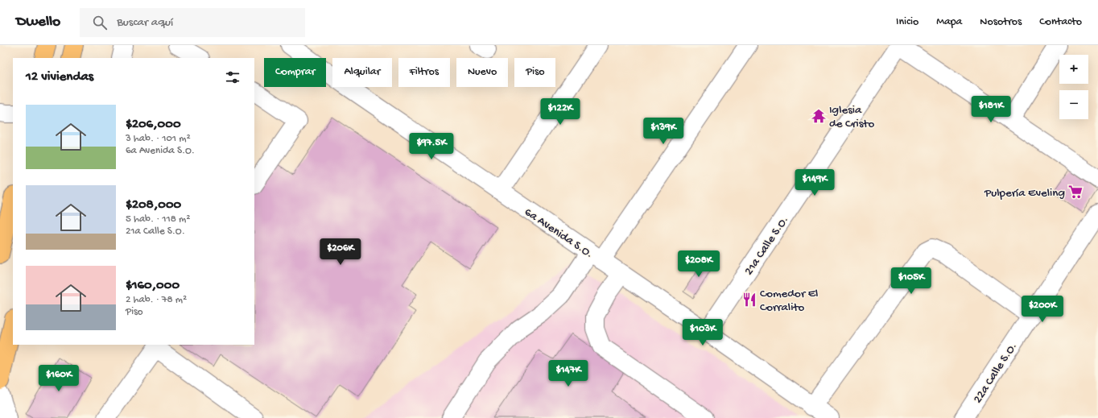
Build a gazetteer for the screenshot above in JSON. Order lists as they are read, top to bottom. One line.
{"streets":{"street":["6a Avenida S.O.","21a Calle S.O.","22a Calle S.O."]},"crossings":[["6a Avenida S.O.","21a Calle S.O."]],"places":{"temple":["Iglesia de Cristo"],"supermarket":["Pulpería Eveling"],"restaurant":["Comedor El Corralito"]},"page":{"header":"Dwello","search":"Buscar aquí","nav":["Inicio","Mapa","Nosotros","Contacto"],"map_buttons":["+","−"],"chip":["Comprar","Alquilar","Filtros","Nuevo","Piso"],"heading":"12 viviendas","price":["$181K","$122K","$139K","$97.5K","$149K","$206K","$208K","$105K","$200K","$103K","$147K","$160K"],"list":[{"name":"$206,000","note":"3 hab. · 101 m² · 6a Avenida S.O."},{"name":"$208,000","note":"5 hab. · 118 m² · 21a Calle S.O."},{"name":"$160,000","note":"2 hab. · 78 m² · Piso"}]}}
